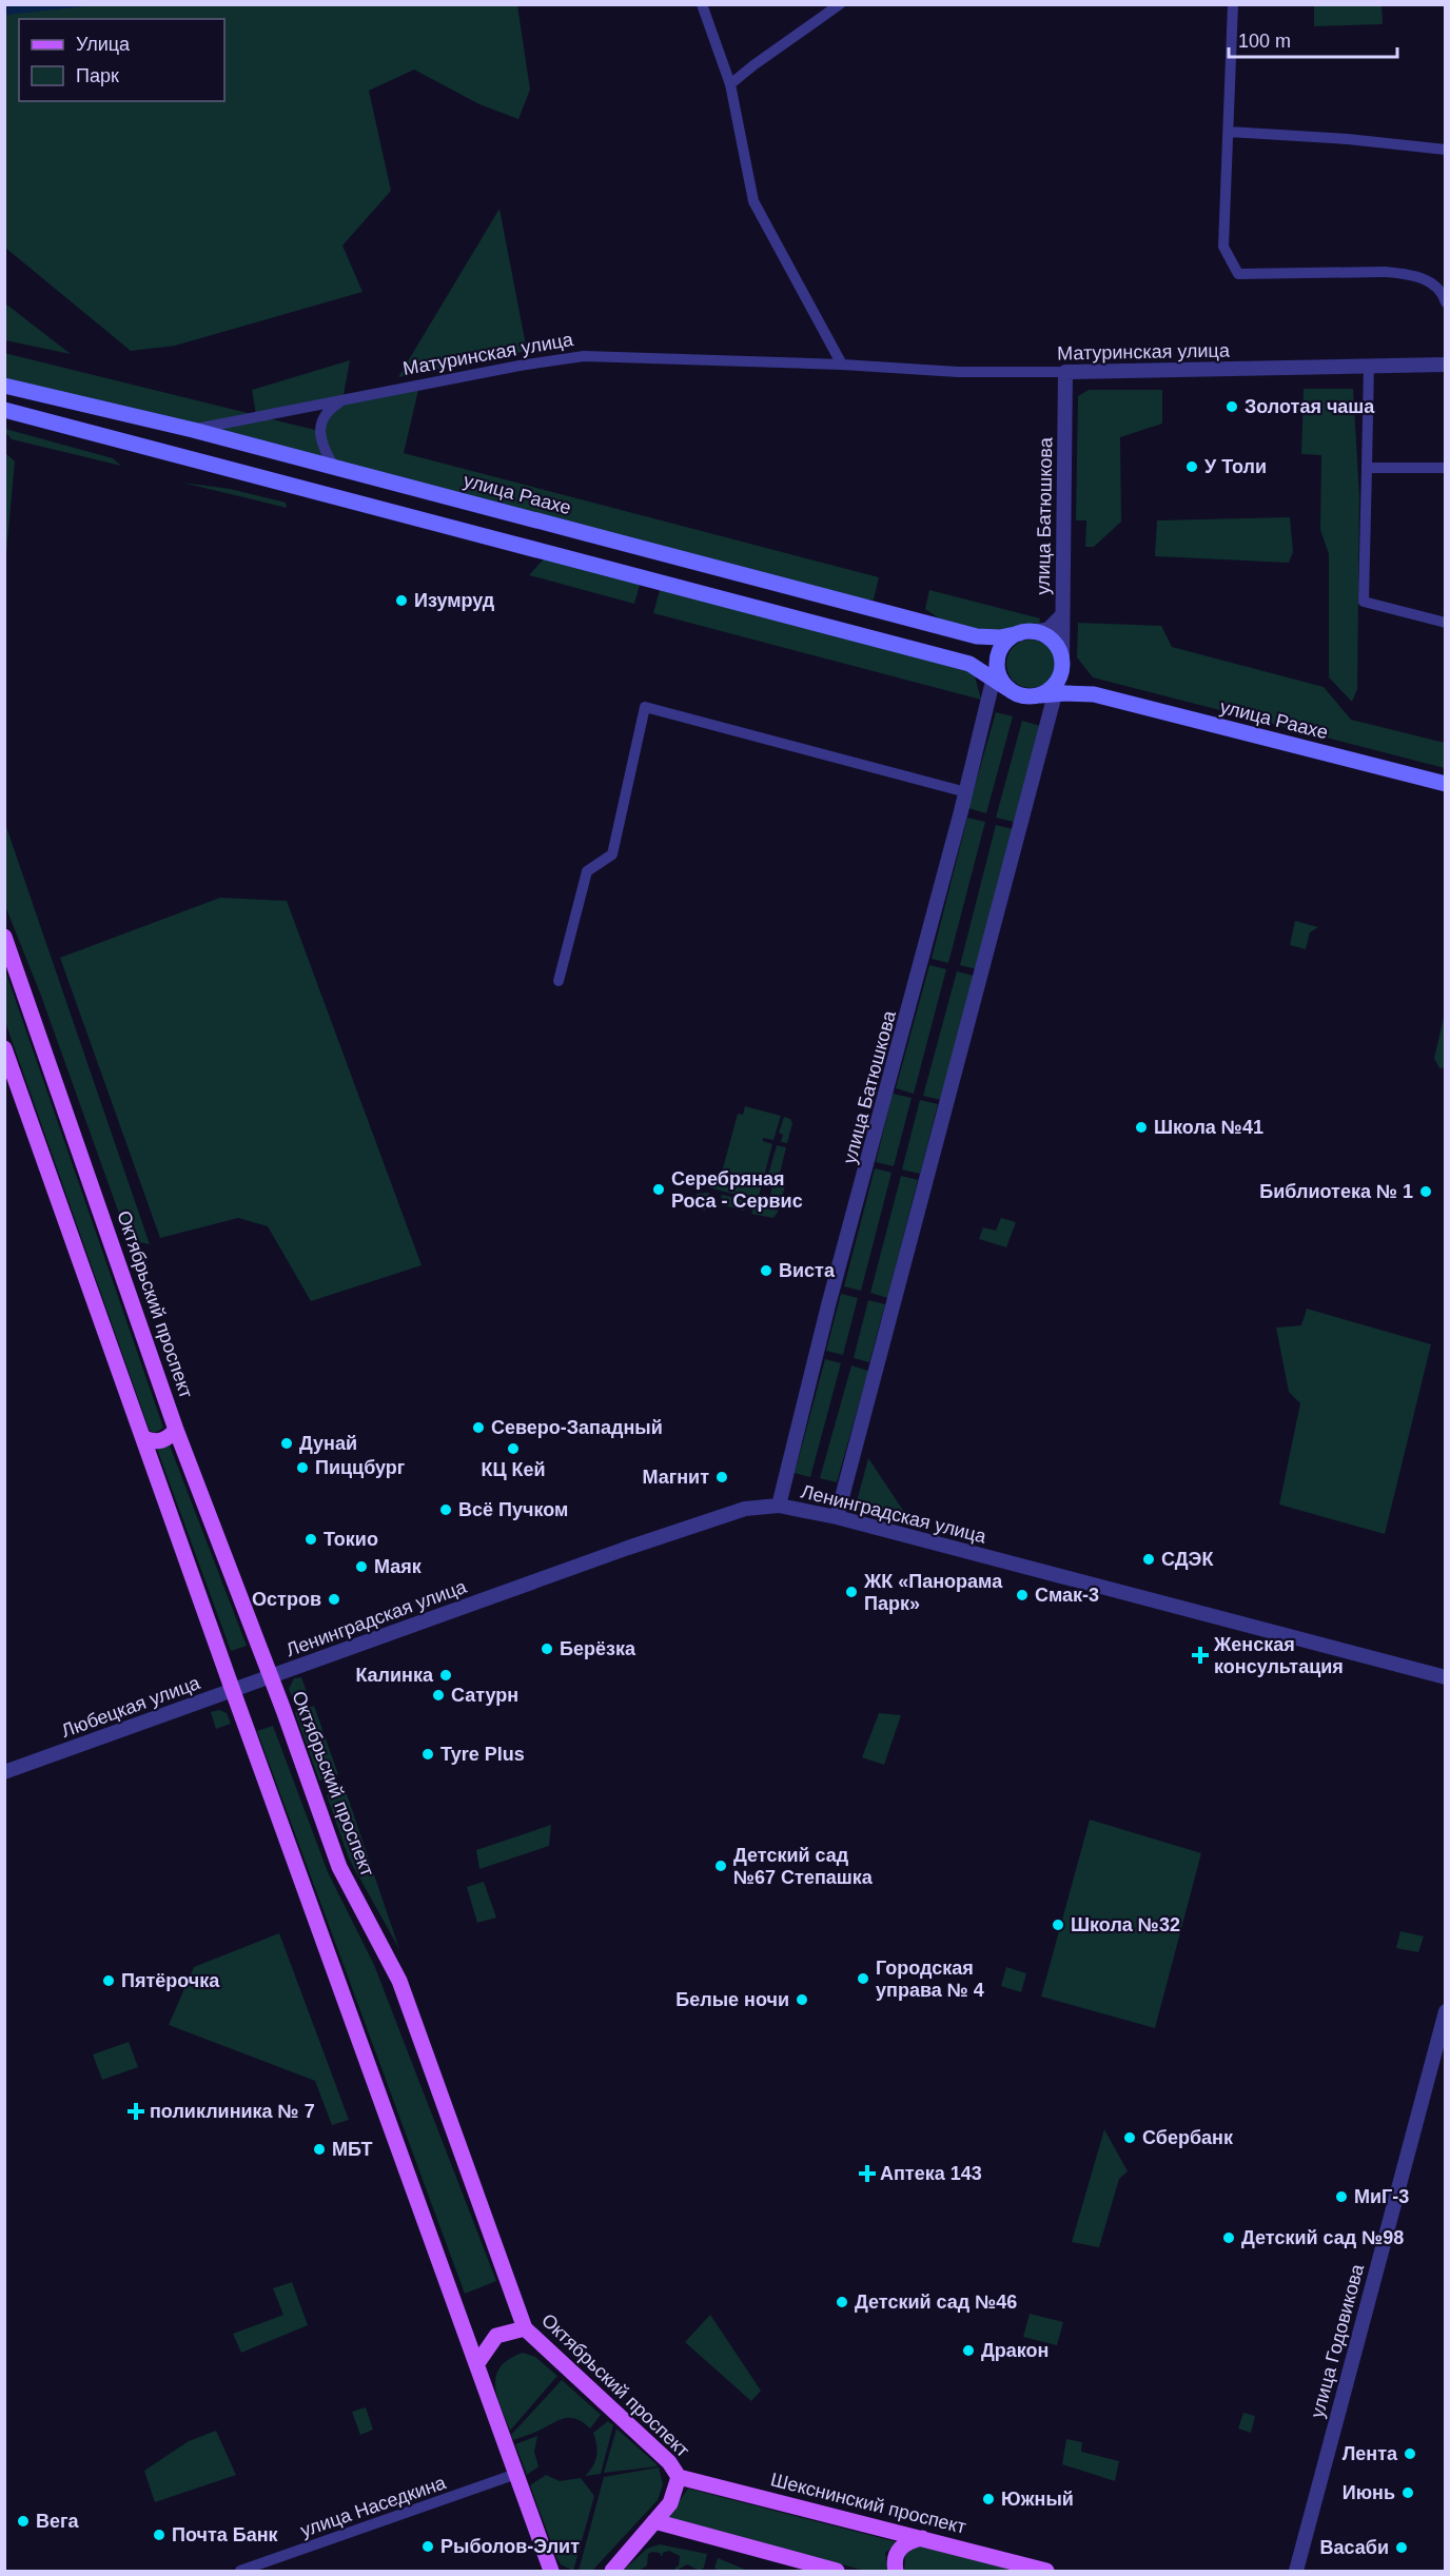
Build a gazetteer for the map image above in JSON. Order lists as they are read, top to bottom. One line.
{"streets":{"main road":["улица Раахе","Октябрьский проспект","Шекснинский проспект"],"street":["Матуринская улица","улица Батюшкова","Ленинградская улица","Любецкая улица","улица Годовикова","улица Наседкина"]},"crossings":[["Матуринская улица","улица Раахе"],["Матуринская улица","улица Батюшкова"],["улица Раахе","улица Батюшкова"],["улица Батюшкова","Ленинградская улица"],["Октябрьский проспект","Ленинградская улица"],["Октябрьский проспект","Любецкая улица"],["Октябрьский проспект","Шекснинский проспект"],["Ленинградская улица","Любецкая улица"]],"places":{"other":["Золотая чаша","У Толи","Изумруд","Школа №41","Серебряная Роса - Сервис","Библиотека № 1","Виста","Северо-Западный","Дунай","КЦ Кей","Пиццбург","Магнит","Всё Пучком","Токио","СДЭК","Маяк","ЖК «Панорама Парк»","Смак-3","Остров","Берёзка","Калинка","Сатурн","Tyre Plus","Детский сад №67 Степашка","Школа №32","Городская управа № 4","Пятёрочка","Белые ночи","Сбербанк","МБТ","МиГ-3","Детский сад №98","Детский сад №46","Дракон","Лента","Июнь","Южный","Вега","Почта Банк","Рыболов-Элит","Васаби"],"health":["Женская консультация","поликлиника № 7","Аптека 143"]},"legend":["Улица","Парк"],"scale_bar":"100 m"}
